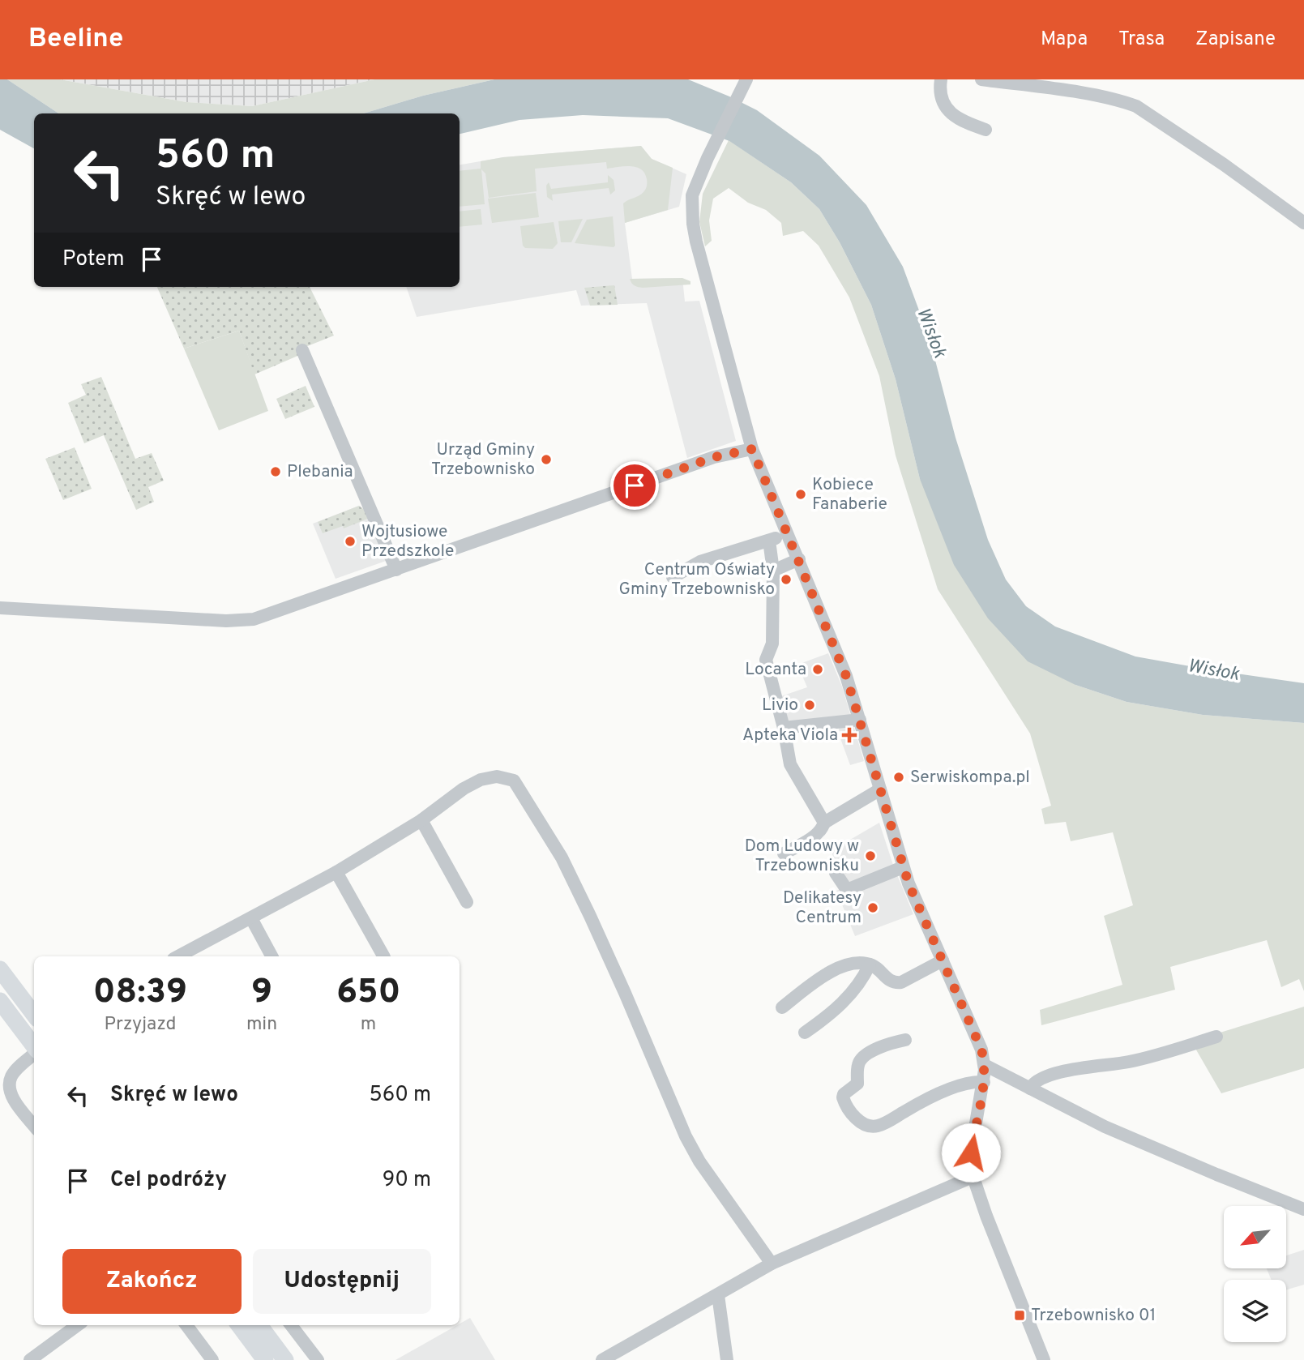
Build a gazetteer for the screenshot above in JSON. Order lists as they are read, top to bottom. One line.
{"water":["Wisłok"],"places":{"other":["Urząd Gminy Trzebownisko","Plebania","Kobiece Fanaberie","Wojtusiowe Przedszkole","Centrum Oświaty Gminy Trzebownisko","Locanta","Livio","Serwiskompa.pl","Dom Ludowy w Trzebownisku","Delikatesy Centrum"],"health":["Apteka Viola"],"transit":["Trzebownisko 01"]},"north":"bottom left","page":{"header":"Beeline","nav":["Mapa","Trasa","Zapisane"],"turn":["560 m","Skręć w lewo"],"then":"Potem","eta":["08:39","Przyjazd","9","min","650","m"],"list":[{"name":"Skręć w lewo","value":"560 m"},{"name":"Cel podróży","value":"90 m"}],"buttons":["Zakończ","Udostępnij"]}}
